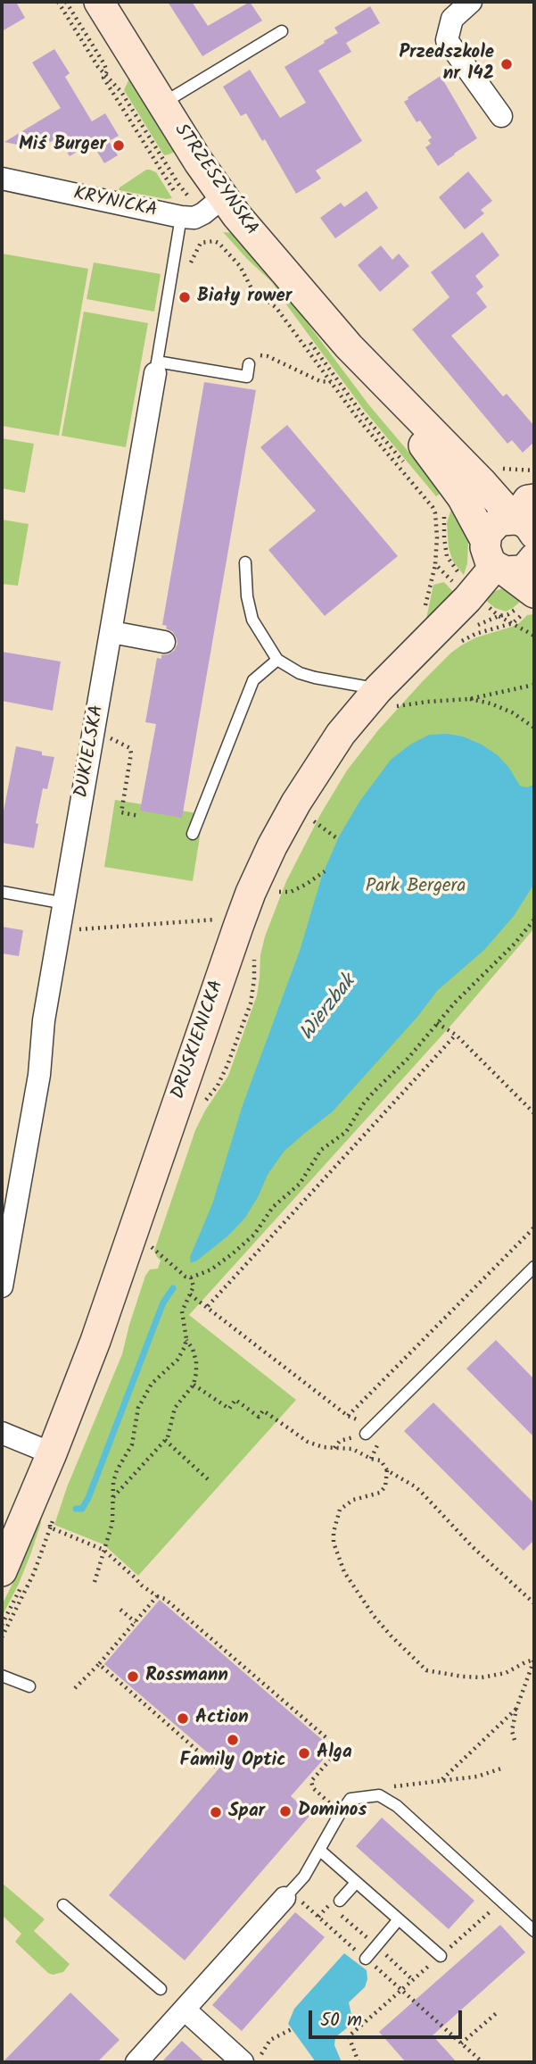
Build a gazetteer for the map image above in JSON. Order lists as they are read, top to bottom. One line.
{"streets":{"street":["STRZESZYŃSKA","KRYNICKA","DUKIELSKA","DRUSKIENICKA"]},"crossings":[["STRZESZYŃSKA","KRYNICKA"],["STRZESZYŃSKA","DUKIELSKA"],["STRZESZYŃSKA","DRUSKIENICKA"],["KRYNICKA","DUKIELSKA"]],"water":["Wierzbak"],"parks":["Park Bergera"],"places":["Przedszkole nr 142","Miś Burger","Biały rower","Rossmann","Action","Family Optic","Alga","Dominos","Spar"],"scale_bar":"50 m"}
